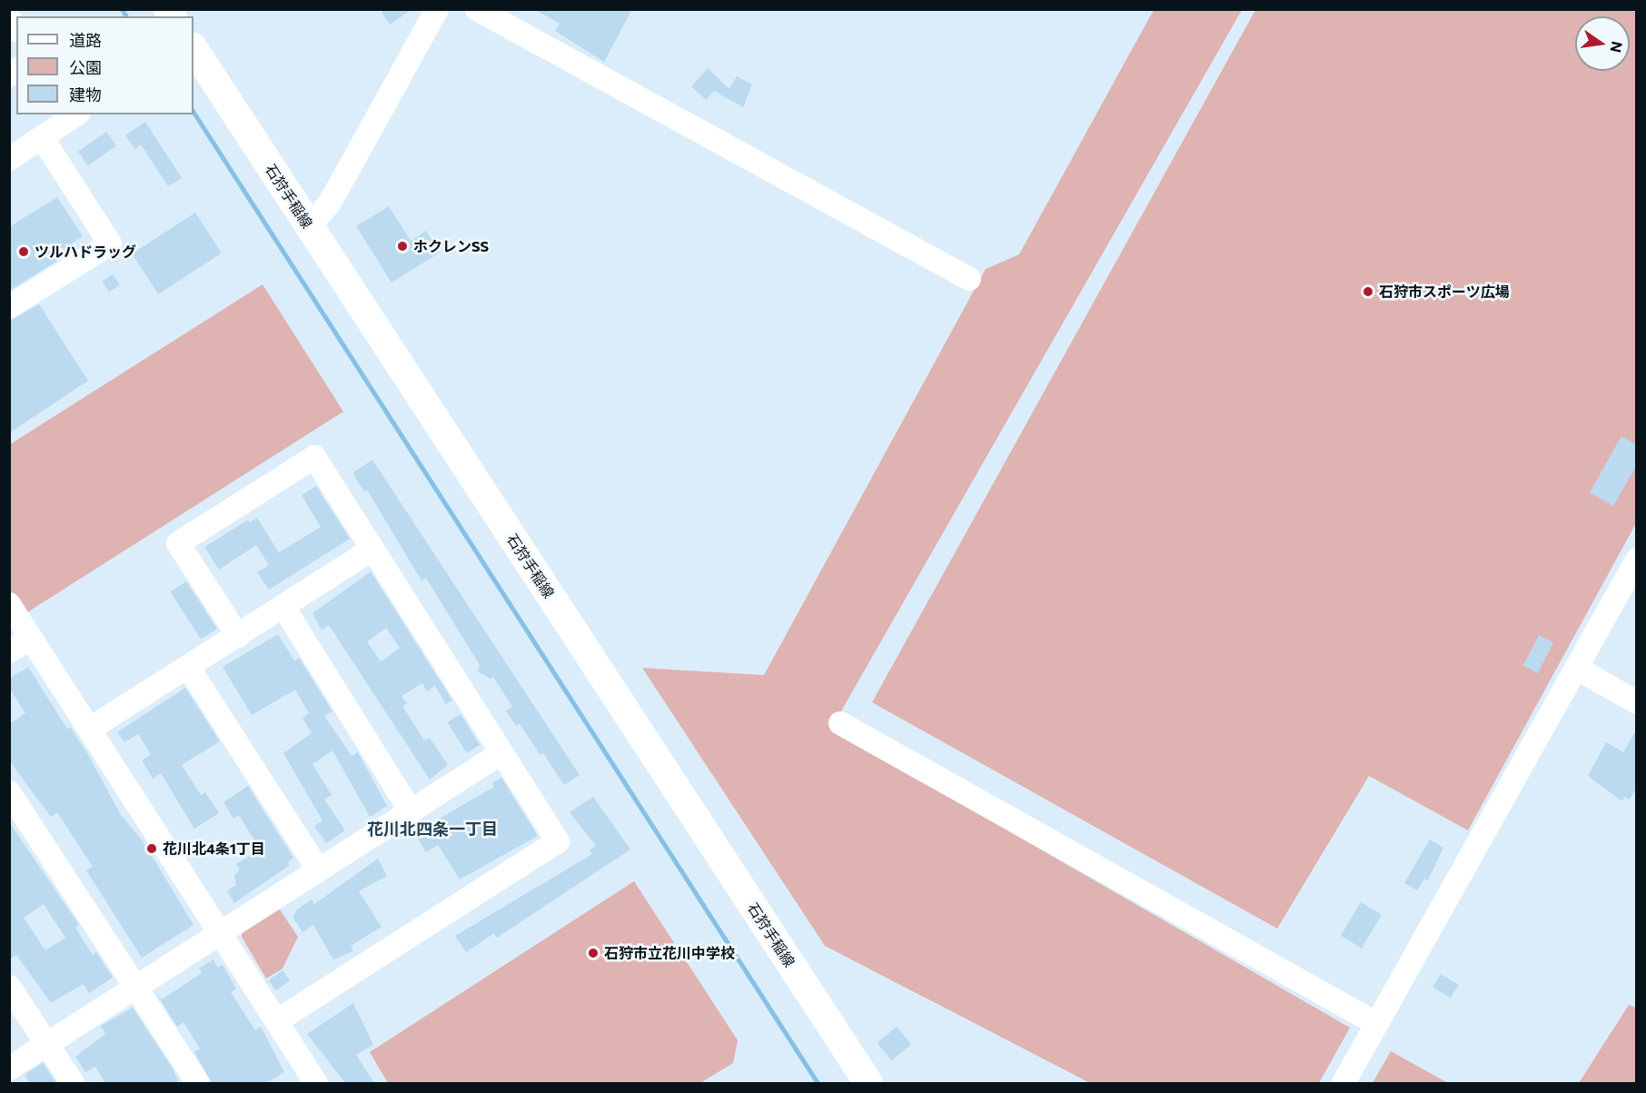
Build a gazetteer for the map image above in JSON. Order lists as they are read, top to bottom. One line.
{"streets":{"main road":["石狩手稲線"]},"districts":["花川北四条一丁目"],"places":["ホクレンSS","ツルハドラッグ","石狩市スポーツ広場","花川北4条1丁目","石狩市立花川中学校"],"legend":["道路","公園","建物"],"north":"right"}
